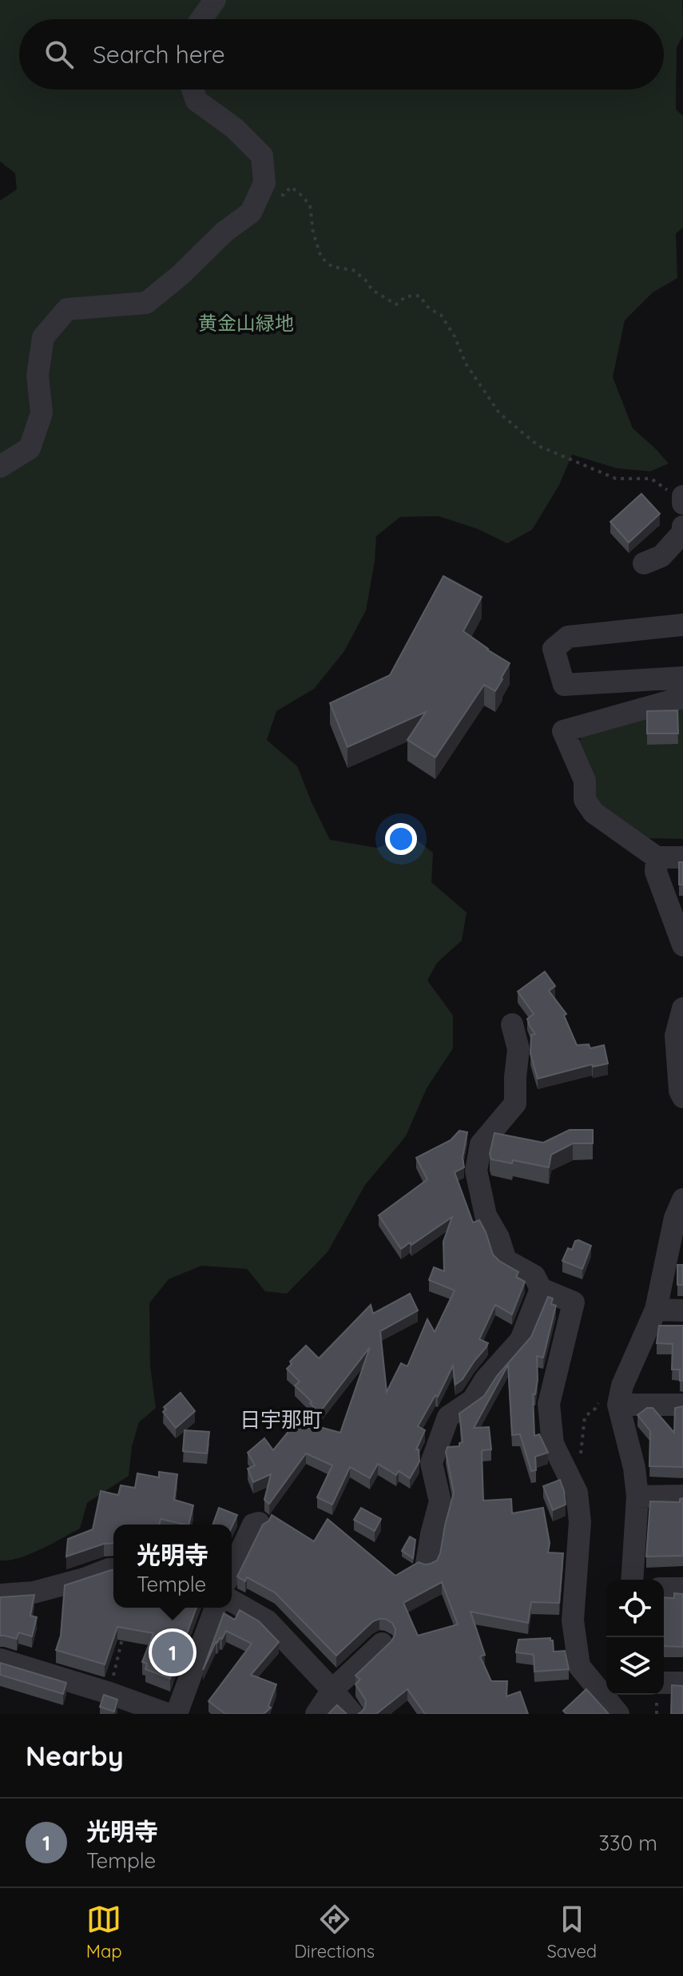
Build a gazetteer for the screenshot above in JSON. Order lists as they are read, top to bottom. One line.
{"districts":["日宇那町"],"parks":["黄金山緑地"],"page":{"search":"Search here","popup":["光明寺","Temple"],"pins":"1","heading":"Nearby","list":[{"mark":"1","name":"光明寺","note":"Temple","value":"330 m"}],"nav":["Map","Directions","Saved"]}}
